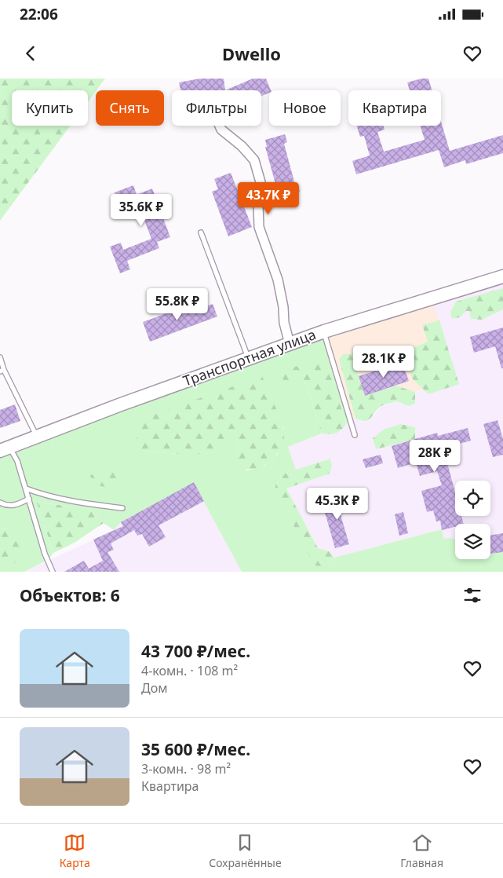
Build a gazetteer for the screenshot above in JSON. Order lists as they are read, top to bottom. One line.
{"streets":{"main road":["Транспортная улица"]},"page":{"status":"22:06","header":"Dwello","chip":["Купить","Снять","Фильтры","Новое","Квартира"],"price":["43.7K ₽","35.6K ₽","55.8K ₽","28.1K ₽","28K ₽","45.3K ₽"],"heading":"Объектов: 6","list":[{"name":"43 700 ₽/мес.","note":"4-комн. · 108 m² · Дом"},{"name":"35 600 ₽/мес.","note":"3-комн. · 98 m² · Квартира"}],"tabs":["Карта","Сохранённые","Главная"]}}
